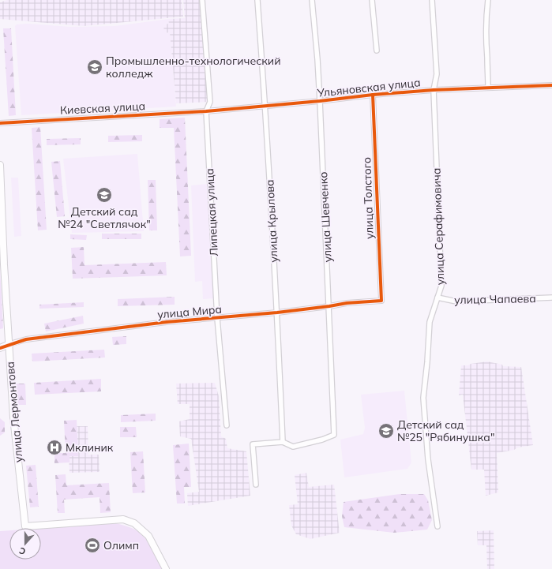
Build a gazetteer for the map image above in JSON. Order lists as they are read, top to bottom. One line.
{"streets":{"street":["Ульяновская улица","Киевская улица","улица Толстого","Липецкая улица","улица Шевченко","улица Крылова","улица Серафимовича","улица Чапаева","улица Мира","улица Лермонтова"]},"crossings":[["Ульяновская улица","Киевская улица"],["Ульяновская улица","улица Толстого"],["Ульяновская улица","Липецкая улица"],["Ульяновская улица","улица Шевченко"],["Ульяновская улица","улица Крылова"],["Ульяновская улица","улица Серафимовича"],["Киевская улица","Липецкая улица"],["улица Толстого","улица Мира"],["Липецкая улица","улица Мира"],["улица Шевченко","улица Крылова"],["улица Шевченко","улица Мира"],["улица Крылова","улица Мира"],["улица Серафимовича","улица Чапаева"],["улица Мира","улица Лермонтова"]],"places":{"school or university":["Промышленно-технологический колледж","Детский сад №24 \"Светлячок\"","Детский сад №25 \"Рябинушка\""],"hospital":["Мклиник"],"sports":["Олимп"]},"north":"bottom"}
